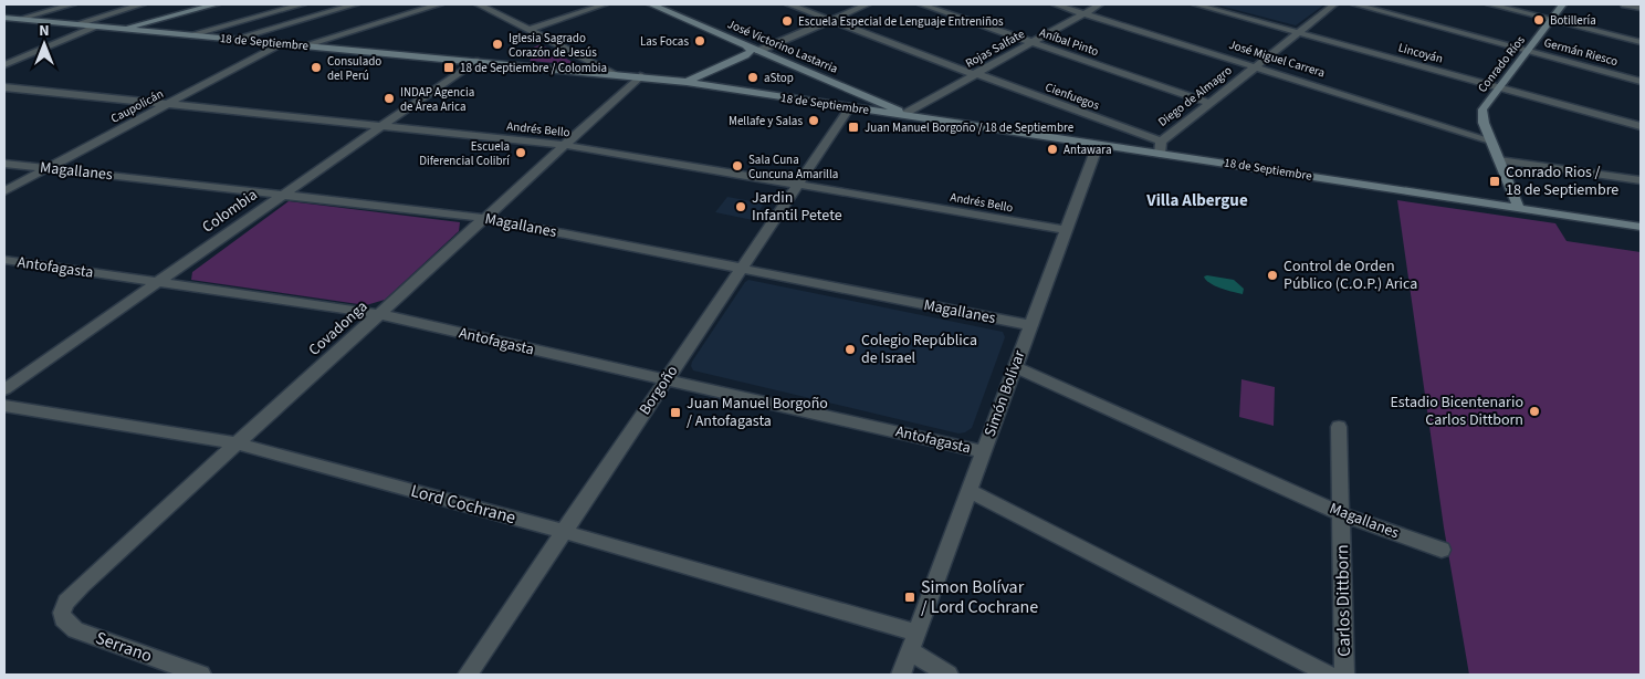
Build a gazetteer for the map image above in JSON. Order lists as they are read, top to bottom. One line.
{"streets":{"main road":["18 de Septiembre","José Victorino Lastarria","Conrado Ríos"],"street":["Aníbal Pinto","Rojas Salfate","Germán Riesco","Lincoyán","José Miguel Carrera","Cienfuegos","Diego de Almagro","Caupolicán","Andrés Bello","Magallanes","Colombia","Antofagasta","Covadonga","Borgoño","Simón Bolívar","Lord Cochrane","Carlos Dittborn","Serrano"]},"crossings":[["18 de Septiembre","José Victorino Lastarria"],["18 de Septiembre","Rojas Salfate"],["18 de Septiembre","Conrado Ríos"],["18 de Septiembre","Cienfuegos"],["18 de Septiembre","Diego de Almagro"],["18 de Septiembre","Caupolicán"],["18 de Septiembre","Colombia"],["18 de Septiembre","Covadonga"],["18 de Septiembre","Borgoño"],["18 de Septiembre","Simón Bolívar"],["Aníbal Pinto","Rojas Salfate"],["Aníbal Pinto","Diego de Almagro"],["José Victorino Lastarria","Rojas Salfate"],["Rojas Salfate","José Miguel Carrera"],["Rojas Salfate","Cienfuegos"],["Germán Riesco","Conrado Ríos"],["Lincoyán","Conrado Ríos"],["Lincoyán","Diego de Almagro"],["José Miguel Carrera","Conrado Ríos"],["José Miguel Carrera","Diego de Almagro"],["Cienfuegos","Diego de Almagro"],["Caupolicán","Andrés Bello"],["Caupolicán","Magallanes"],["Andrés Bello","Colombia"],["Andrés Bello","Covadonga"],["Andrés Bello","Borgoño"],["Andrés Bello","Simón Bolívar"],["Magallanes","Colombia"],["Magallanes","Covadonga"],["Magallanes","Borgoño"],["Magallanes","Simón Bolívar"],["Magallanes","Carlos Dittborn"],["Colombia","Antofagasta"],["Antofagasta","Covadonga"],["Antofagasta","Borgoño"],["Antofagasta","Simón Bolívar"],["Covadonga","Lord Cochrane"],["Covadonga","Serrano"],["Borgoño","Lord Cochrane"],["Simón Bolívar","Lord Cochrane"]],"districts":["Villa Albergue"],"places":{"other":["Botillería","Escuela Especial de Lenguaje Entreniños","Las Focas","Iglesia Sagrado Corazón de Jesús","Consulado del Perú","aStop","INDAP Agencia de Área Arica","Mellafe y Salas","Antawara","Escuela Diferencial Colibrí","Sala Cuna Cuncuna Amarilla","Jardin Infantil Petete","Control de Orden Público (C.O.P.) Arica","Colegio República de Israel","Estadio Bicentenario Carlos Dittborn"],"transit":["18 de Septiembre / Colombia","Juan Manuel Borgoño / 18 de Septiembre","Conrado Rios / 18 de Septiembre","Juan Manuel Borgoño / Antofagasta","Simon Bolívar / Lord Cochrane"]},"north":"top"}
